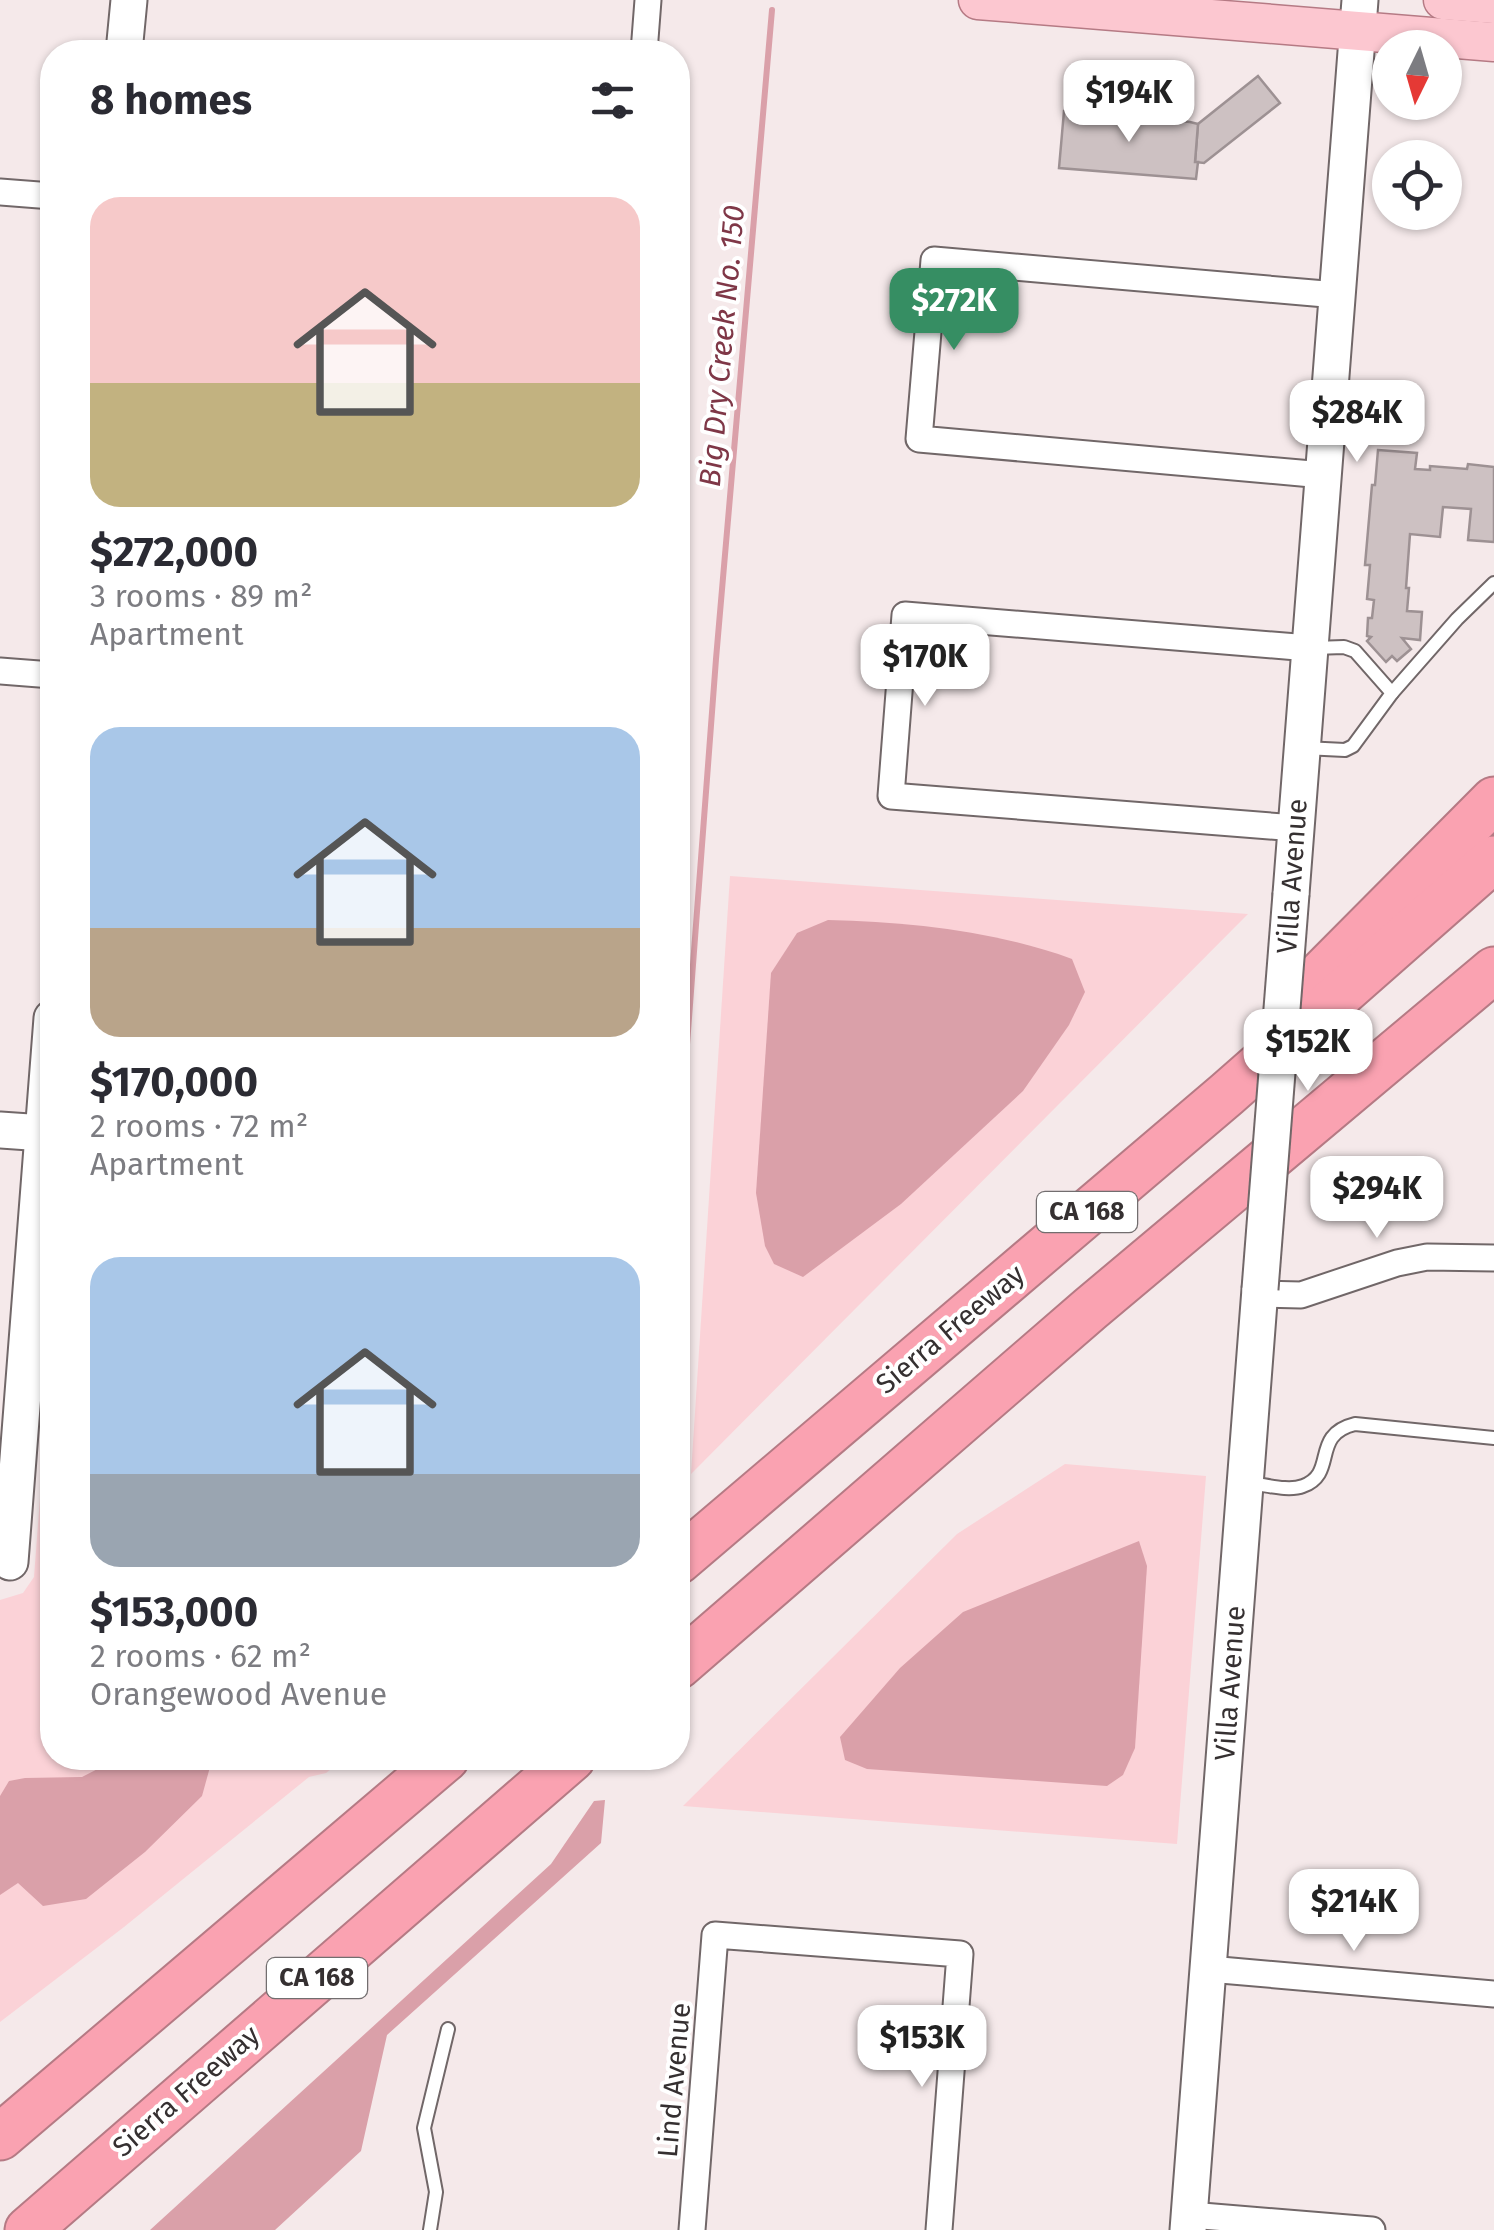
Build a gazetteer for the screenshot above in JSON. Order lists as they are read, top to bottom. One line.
{"streets":{"highway":["CA 168","Sierra Freeway"],"main road":["Villa Avenue"],"street":["Lind Avenue"]},"water":["Big Dry Creek No. 150"],"north":"bottom","page":{"heading":"8 homes","price":["$194K","$272K","$284K","$170K","$152K","$294K","$214K","$153K"],"list":[{"name":"$272,000","note":"3 rooms · 89 m² · Apartment"},{"name":"$170,000","note":"2 rooms · 72 m² · Apartment"},{"name":"$153,000","note":"2 rooms · 62 m² · Orangewood Avenue"}]}}
